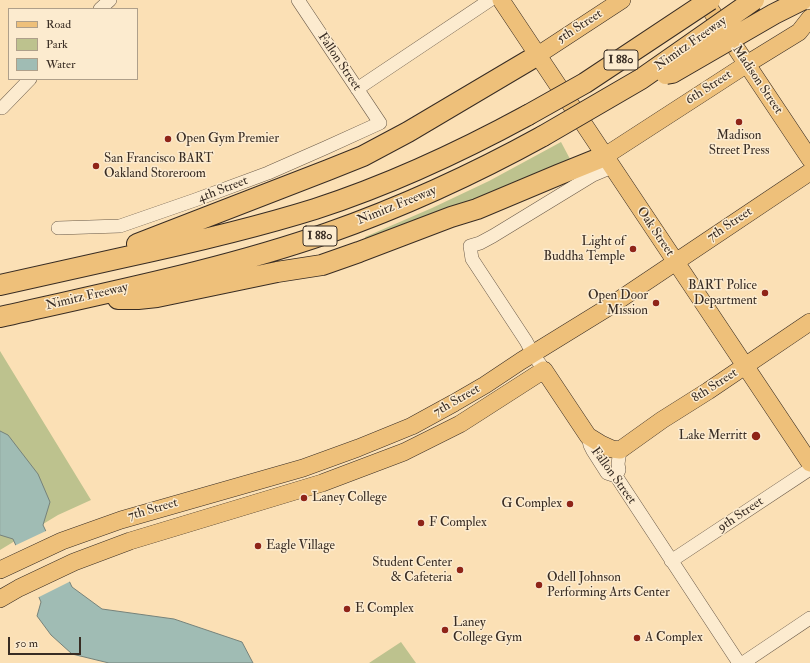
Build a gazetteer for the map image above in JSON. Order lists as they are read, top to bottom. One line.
{"streets":{"highway":["Nimitz Freeway","I 880"],"main road":["5th Street","Fallon Street","Madison Street","6th Street","7th Street","Oak Street","8th Street"],"street":["4th Street","9th Street"]},"crossings":[["5th Street","Oak Street"],["Fallon Street","6th Street"],["Fallon Street","4th Street"],["Fallon Street","7th Street"],["Fallon Street","9th Street"],["Madison Street","6th Street"],["6th Street","Oak Street"],["7th Street","Oak Street"],["Oak Street","8th Street"]],"places":["Madison Street Press","Open Gym Premier","San Francisco BART Oakland Storeroom","Light of Buddha Temple","BART Police Department","Open Door Mission","Lake Merritt","Laney College","G Complex","F Complex","Eagle Village","Student Center & Cafeteria","Odell Johnson Performing Arts Center","E Complex","Laney College Gym","A Complex"],"legend":["Road","Park","Water"],"scale_bar":"50 m"}
